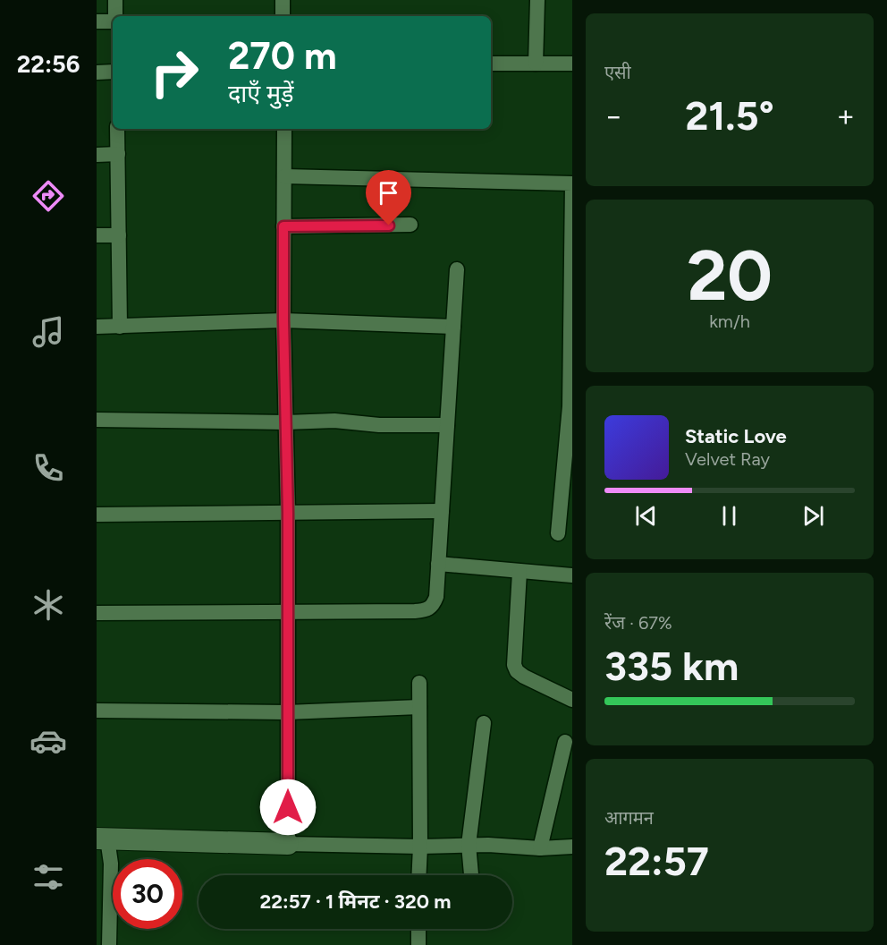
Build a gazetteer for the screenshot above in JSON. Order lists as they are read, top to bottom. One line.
{"page":{"tabs":"22:56","tile":["एसी",["20","km/h"],["रेंज · 67%","335 km"],["आगमन","22:57"]],"turn":["270 m","दाएँ मुड़ें"],"heat":["−","21.5°","+"],"song":["Static Love","Velvet Ray"],"limit":"30","trip":"22:57 · 1 मिनट · 320 m"}}
